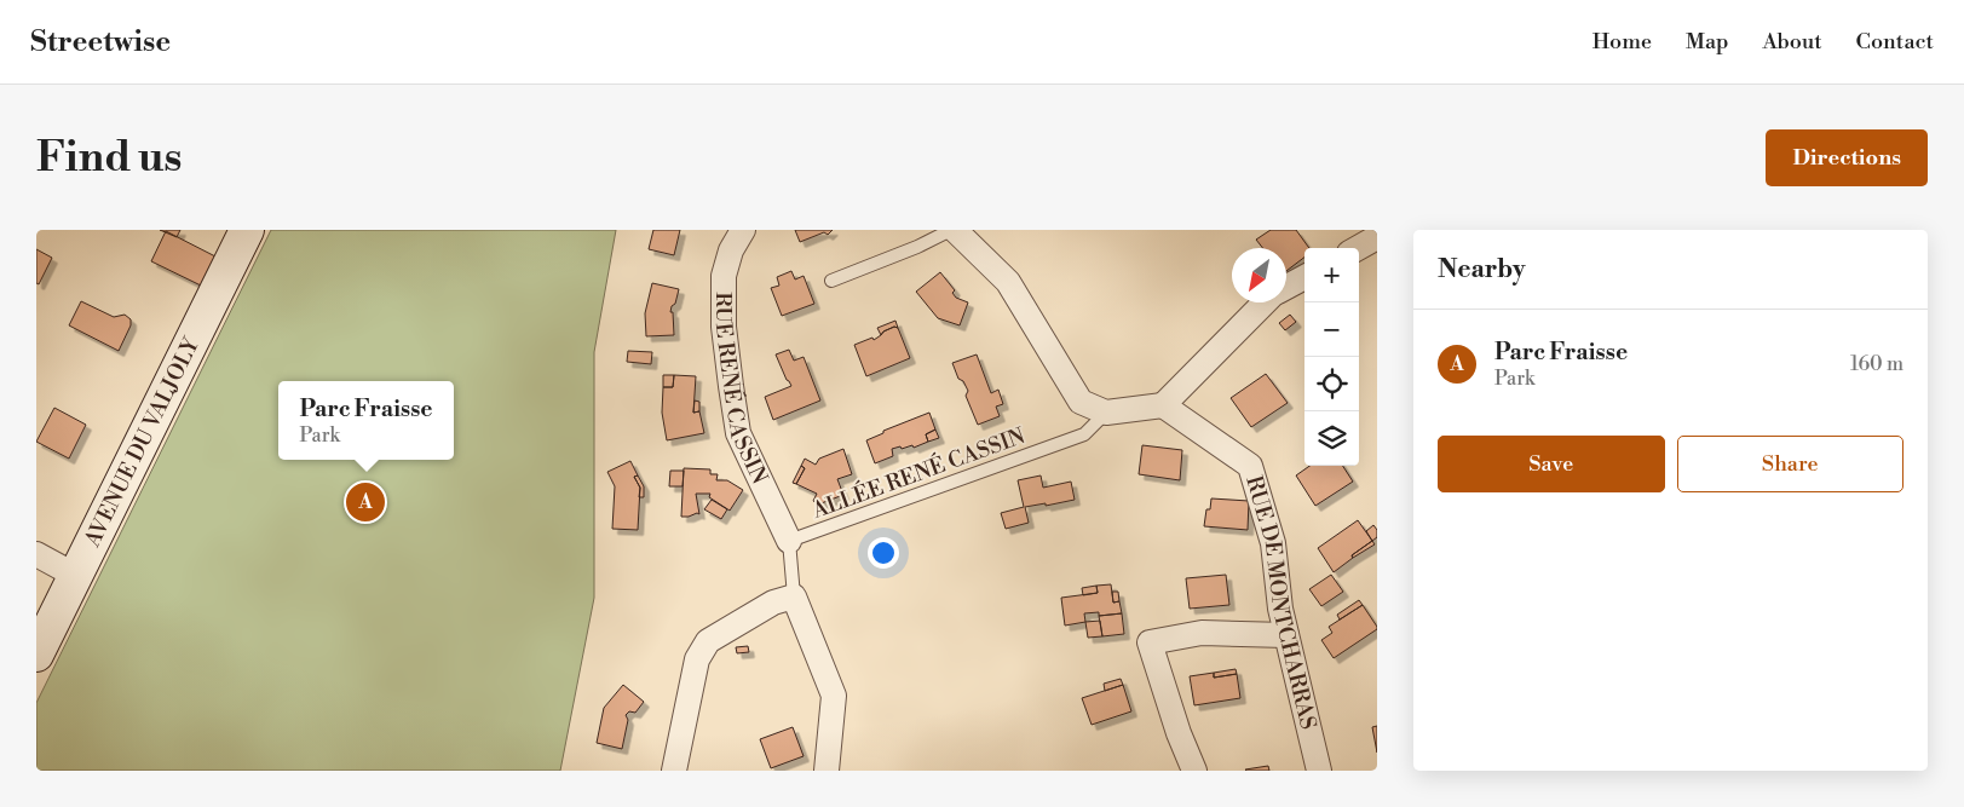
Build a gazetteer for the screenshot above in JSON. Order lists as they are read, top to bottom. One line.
{"streets":{"main road":["AVENUE DU VALJOLY"],"street":["RUE RENÉ CASSIN","RUE DE MONTCHARRAS"],"lane":["ALLÉE RENÉ CASSIN"]},"crossings":[["RUE RENÉ CASSIN","ALLÉE RENÉ CASSIN"]],"north":"bottom left","page":{"header":"Streetwise","nav":["Home","Map","About","Contact"],"buttons":["Directions",["Save","Share"]],"title":"Find us","heading":"Nearby","map_buttons":["+","−"],"list":[{"mark":"A","name":"Parc Fraisse","note":"Park","value":"160 m"}],"popup":["Parc Fraisse","Park"],"pins":"A"}}
